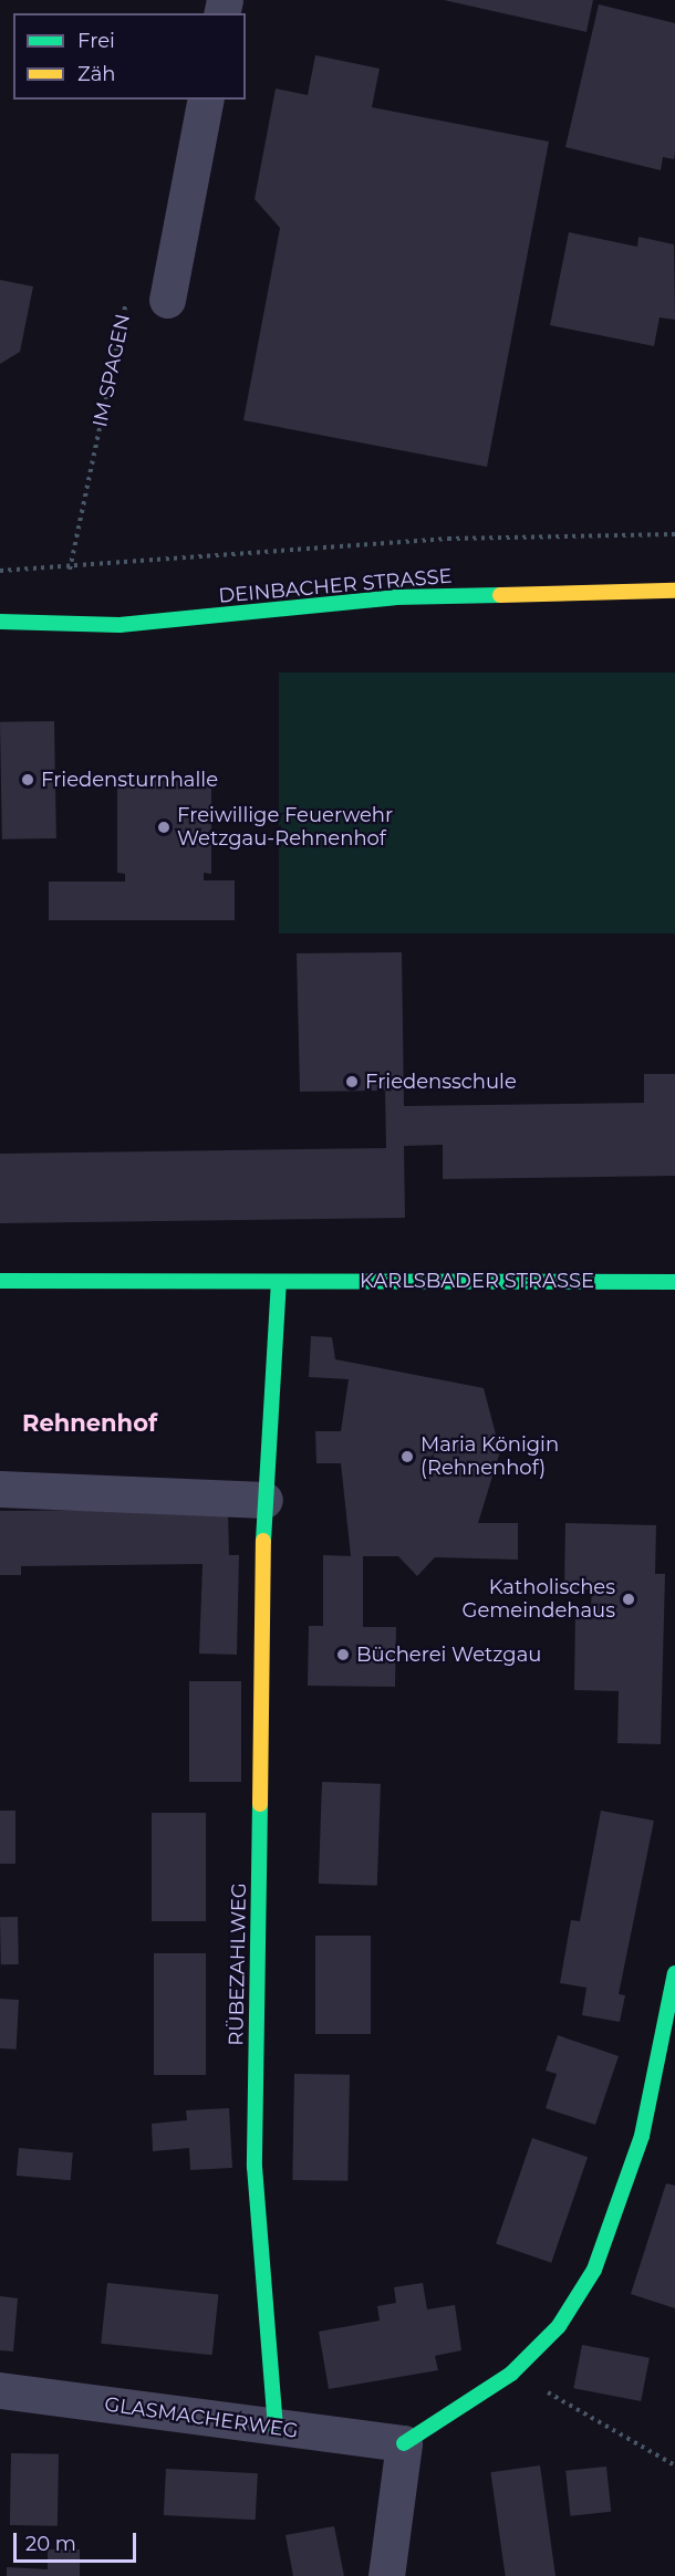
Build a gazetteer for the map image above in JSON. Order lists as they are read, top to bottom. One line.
{"streets":{"street":["DEINBACHER STRASSE","KARLSBADER STRASSE","RÜBEZAHLWEG","GLASMACHERWEG"],"path":["IM SPAGEN"]},"crossings":[["RÜBEZAHLWEG","GLASMACHERWEG"]],"districts":["Rehnenhof"],"places":["Friedensturnhalle","Freiwillige Feuerwehr Wetzgau-Rehnenhof","Friedensschule","Maria Königin (Rehnenhof)","Katholisches Gemeindehaus","Bücherei Wetzgau"],"legend":["Frei","Zäh"],"scale_bar":"20 m"}
